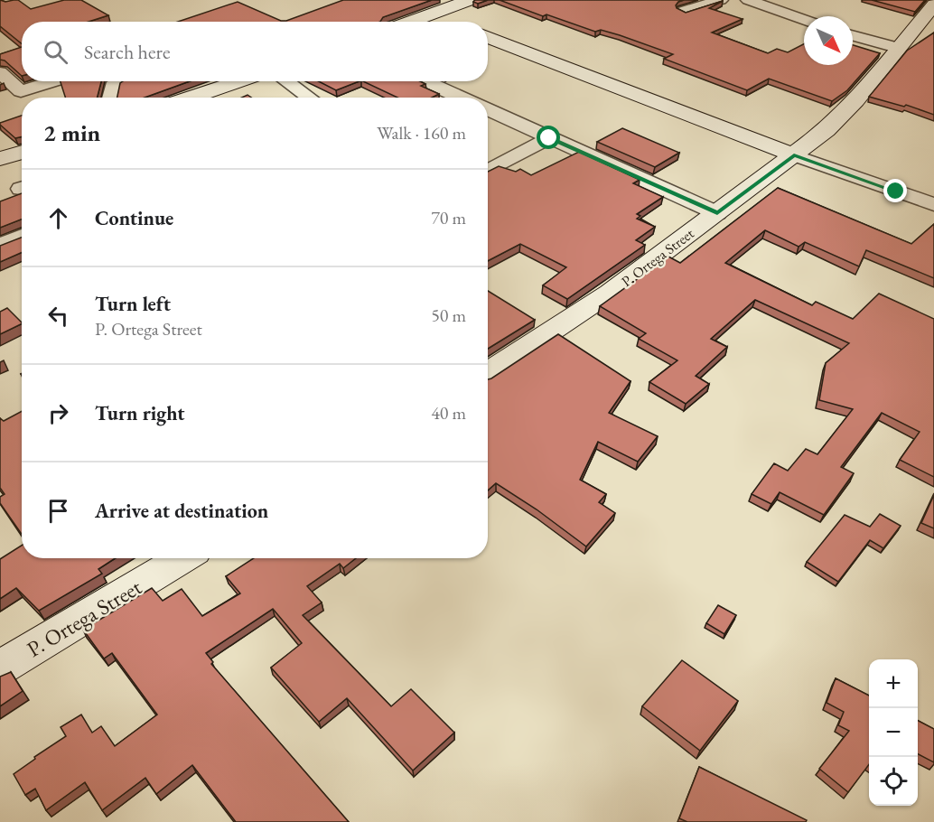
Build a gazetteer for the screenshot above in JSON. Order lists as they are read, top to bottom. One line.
{"streets":{"street":["P. Ortega Street"]},"north":"bottom right","page":{"search":"Search here","heading":["2 min","Walk · 160 m"],"list":[["Continue","70 m"],["Turn left","P. Ortega Street","50 m"],["Turn right","40 m"],"Arrive at destination"],"map_buttons":["+","−"]}}
